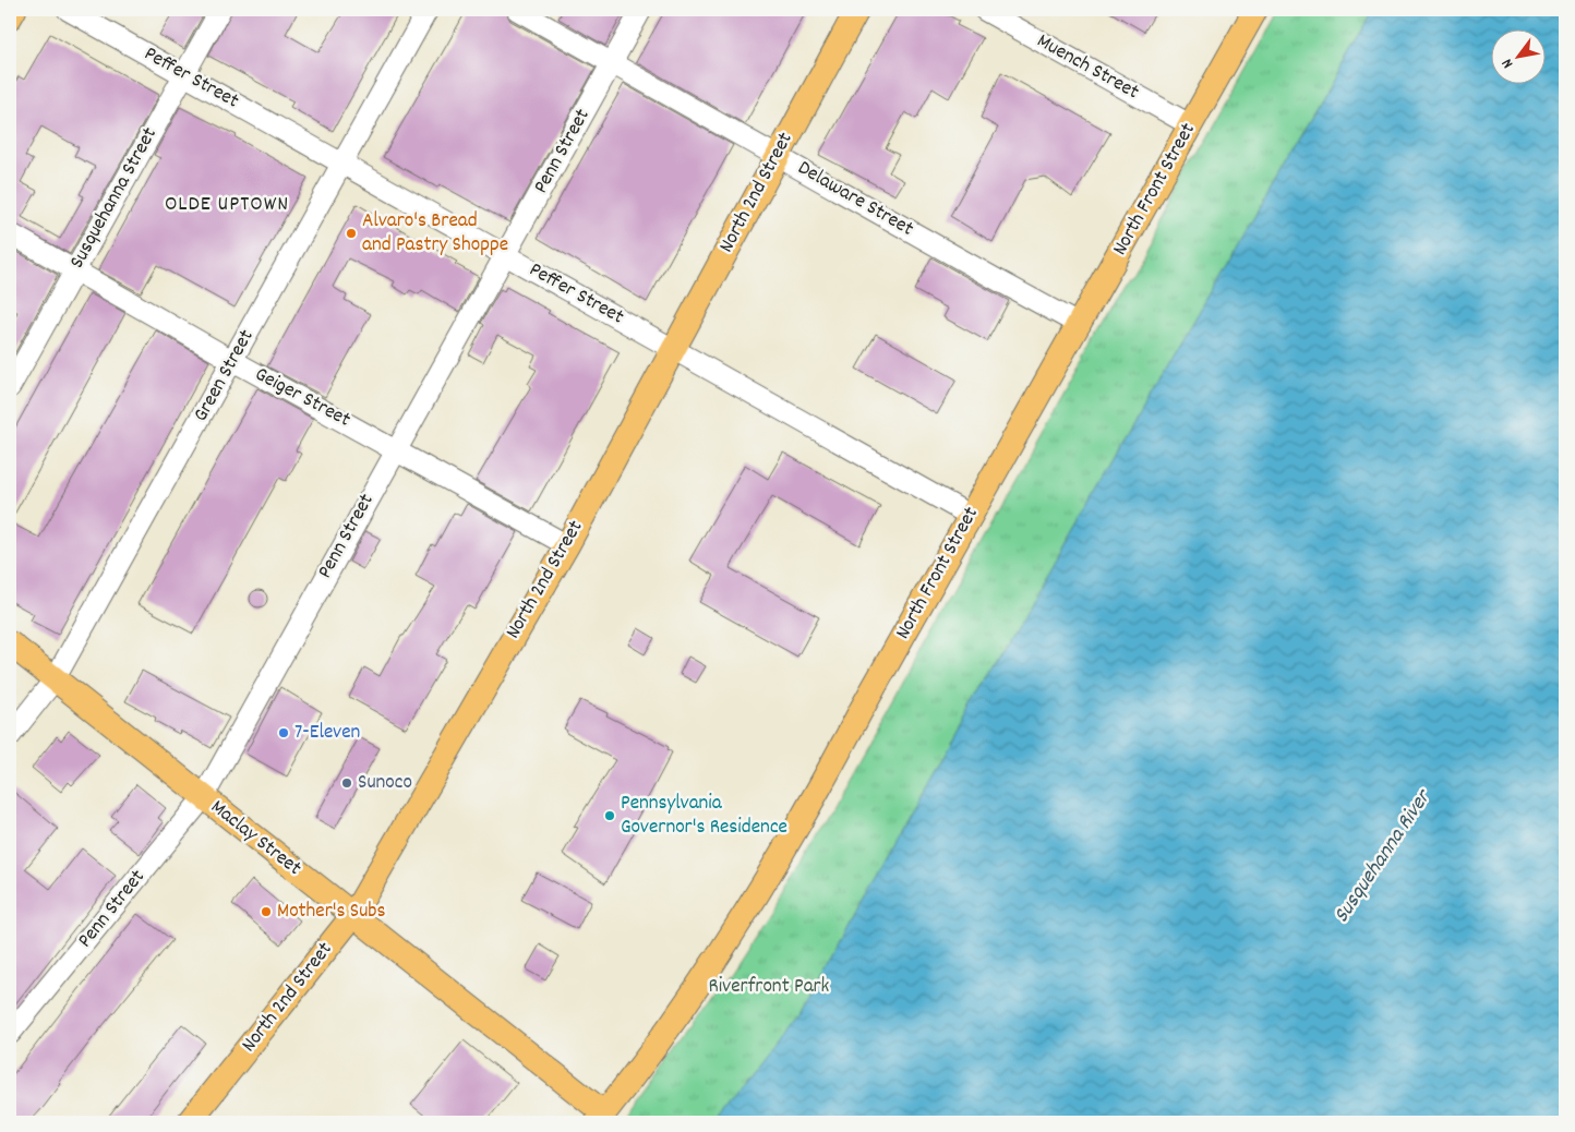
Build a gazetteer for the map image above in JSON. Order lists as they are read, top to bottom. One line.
{"streets":{"main road":["North Front Street","North 2nd Street","Maclay Street"],"street":["Muench Street","Peffer Street","Penn Street","Susquehanna Street","Delaware Street","Green Street","Geiger Street"]},"crossings":[["Muench Street","North Front Street"],["Peffer Street","Penn Street"],["Peffer Street","North Front Street"],["Peffer Street","North 2nd Street"],["Peffer Street","Susquehanna Street"],["Peffer Street","Green Street"],["Penn Street","Delaware Street"],["Penn Street","Geiger Street"],["Penn Street","Maclay Street"],["North Front Street","Delaware Street"],["North Front Street","Maclay Street"],["North 2nd Street","Delaware Street"],["North 2nd Street","Geiger Street"],["North 2nd Street","Maclay Street"],["Susquehanna Street","Geiger Street"],["Green Street","Geiger Street"],["Green Street","Maclay Street"]],"districts":["OLDE UPTOWN"],"water":["Susquehanna River"],"parks":["Riverfront Park"],"places":["Alvaro's Bread and Pastry Shoppe","7-Eleven","Sunoco","Pennsylvania Governor's Residence","Mother's Subs"],"north":"bottom left"}
